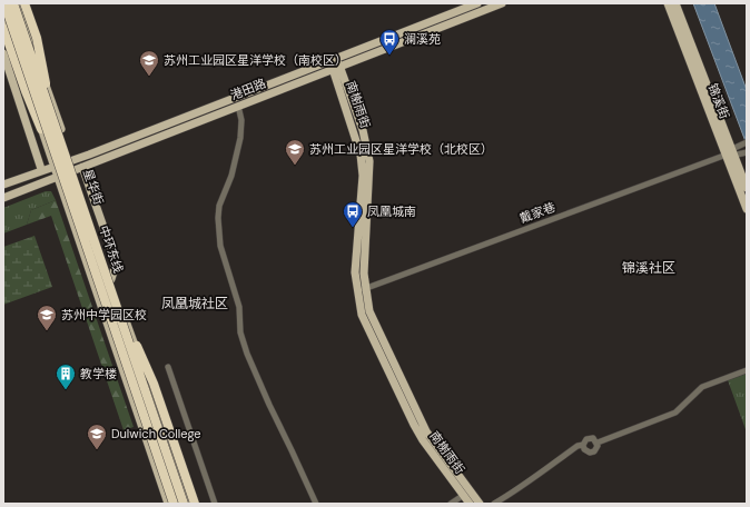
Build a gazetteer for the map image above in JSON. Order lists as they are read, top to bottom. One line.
{"streets":{"highway":["中环东线"],"main road":["港田路","锦溪街","南榭雨街","星华街"],"street":["戴家巷"]},"crossings":[["港田路","南榭雨街"],["港田路","星华街"],["锦溪街","戴家巷"],["南榭雨街","戴家巷"]],"districts":["锦溪社区","凤凰城社区"],"places":{"bus stop":["澜溪苑","凤凰城南"],"school or university":["苏州工业园区星洋学校（南校区）","苏州工业园区星洋学校（北校区）","苏州中学园区校","Dulwich College"],"building":["教学楼"]}}
